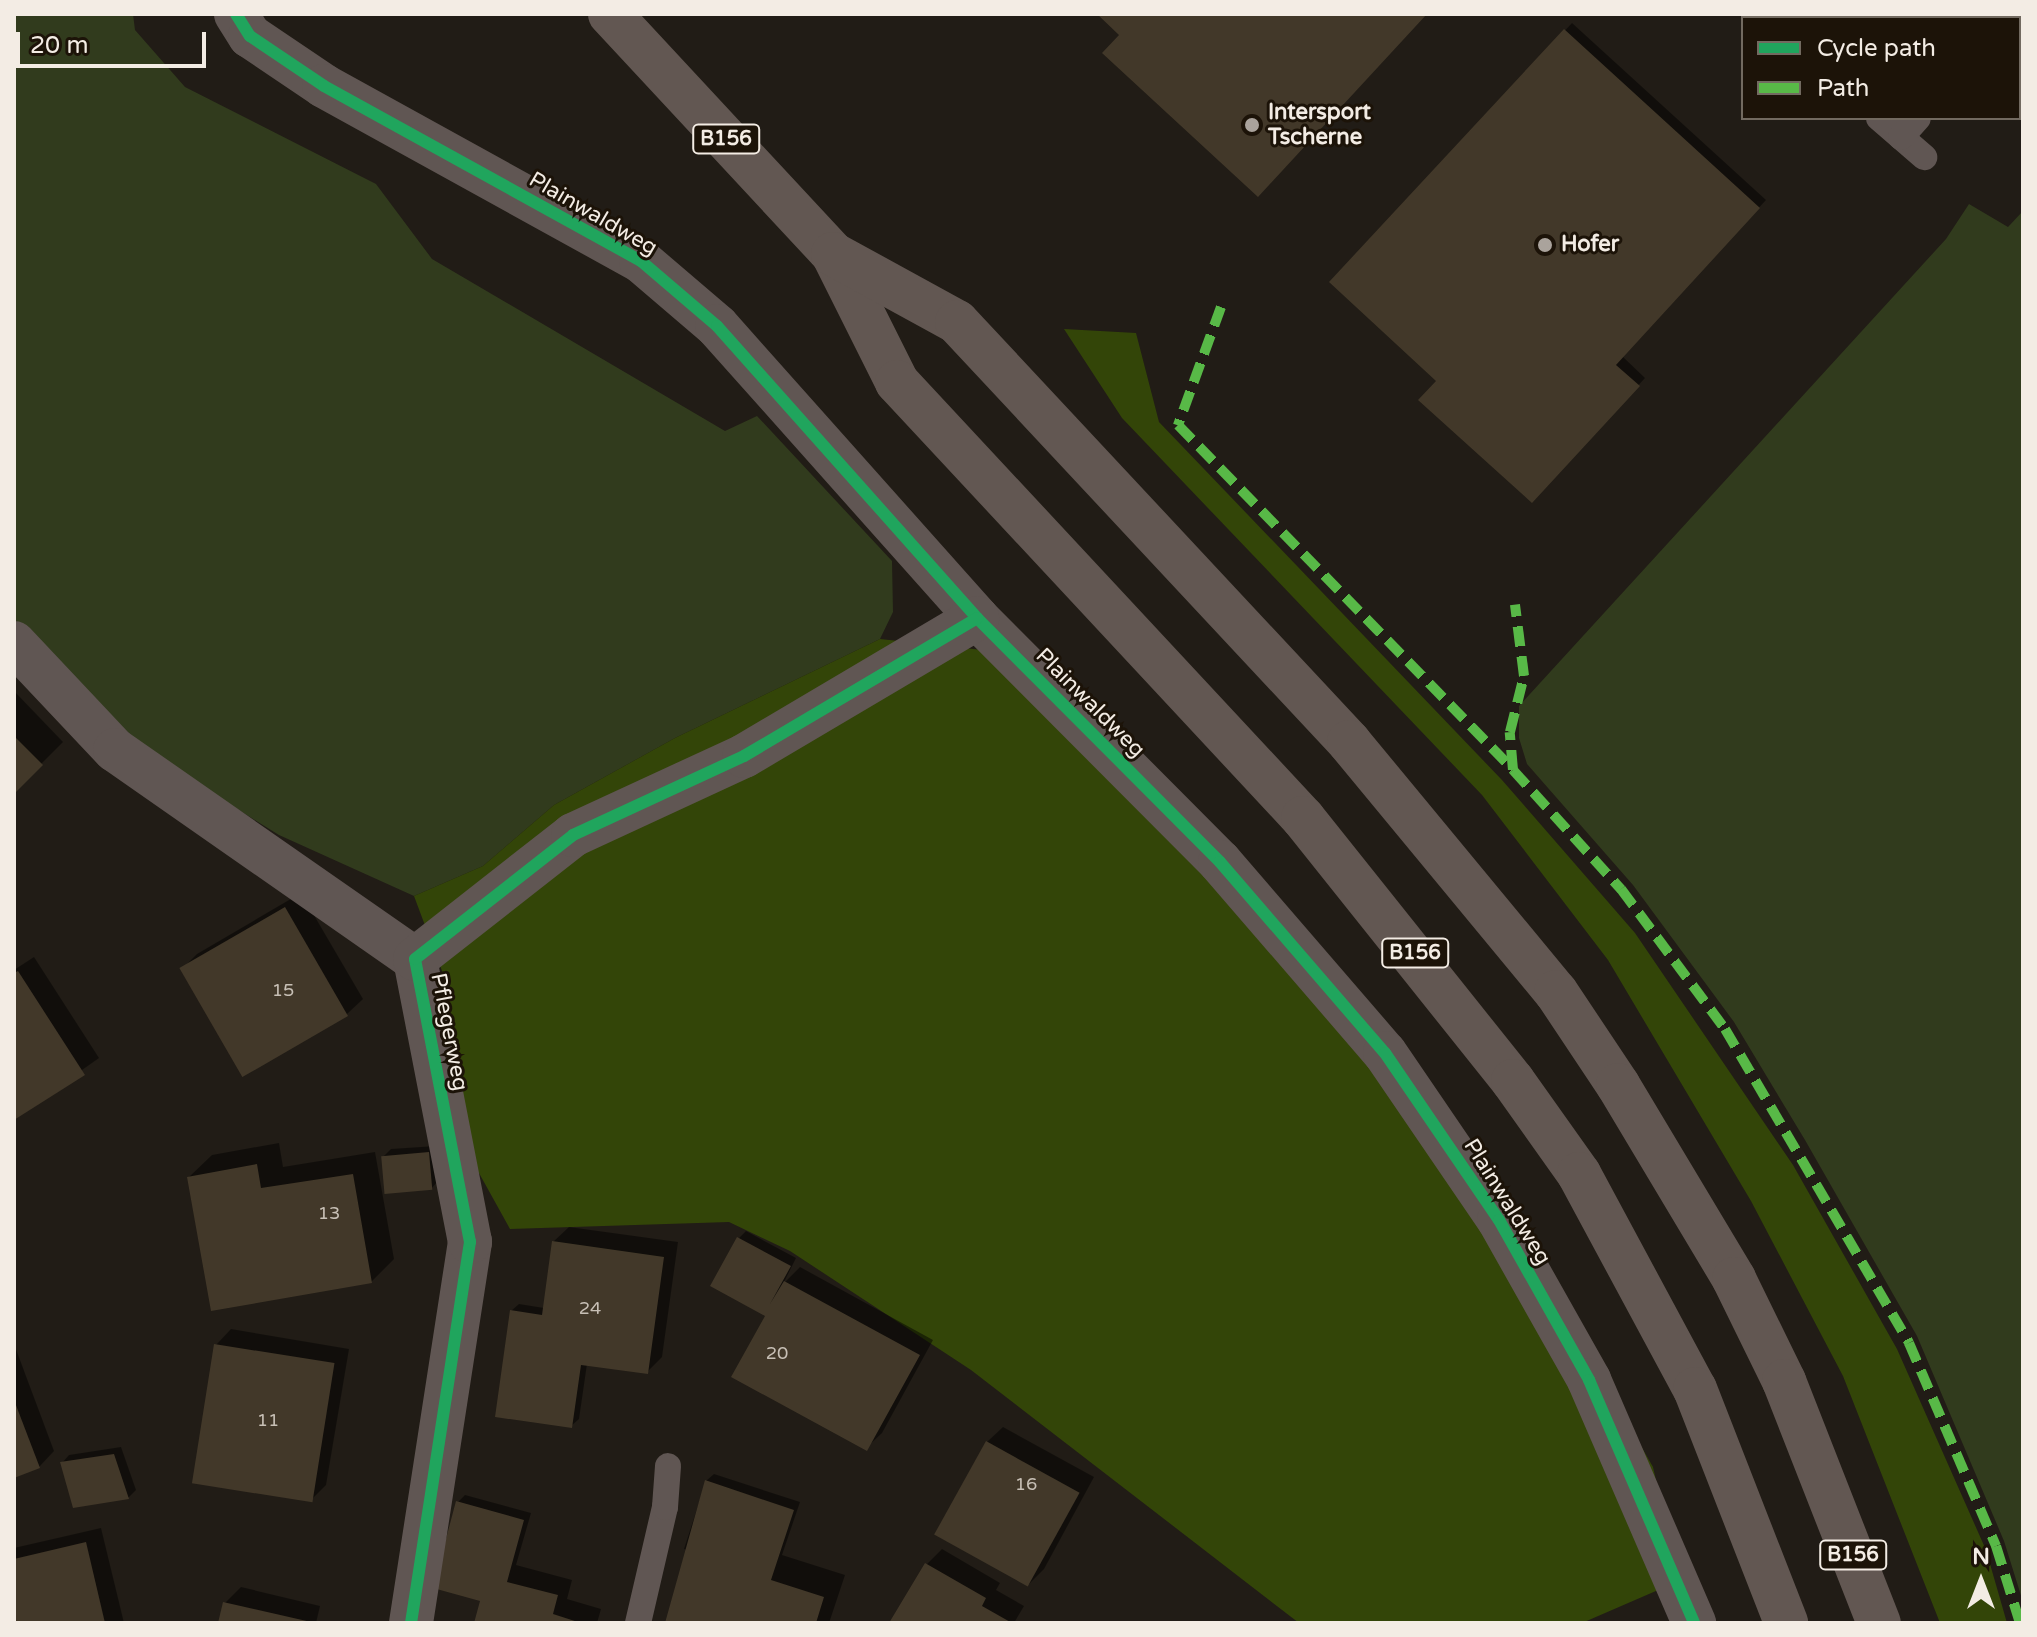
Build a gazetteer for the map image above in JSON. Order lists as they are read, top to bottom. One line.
{"streets":{"main road":["B156"],"street":["Plainwaldweg","Pflegerweg"]},"crossings":[["Plainwaldweg","Pflegerweg"]],"places":["Intersport Tscherne","Hofer"],"house_numbers":["15","13","24","20","11","16"],"legend":["Cycle path","Path"],"scale_bar":"20 m","north":"top"}
